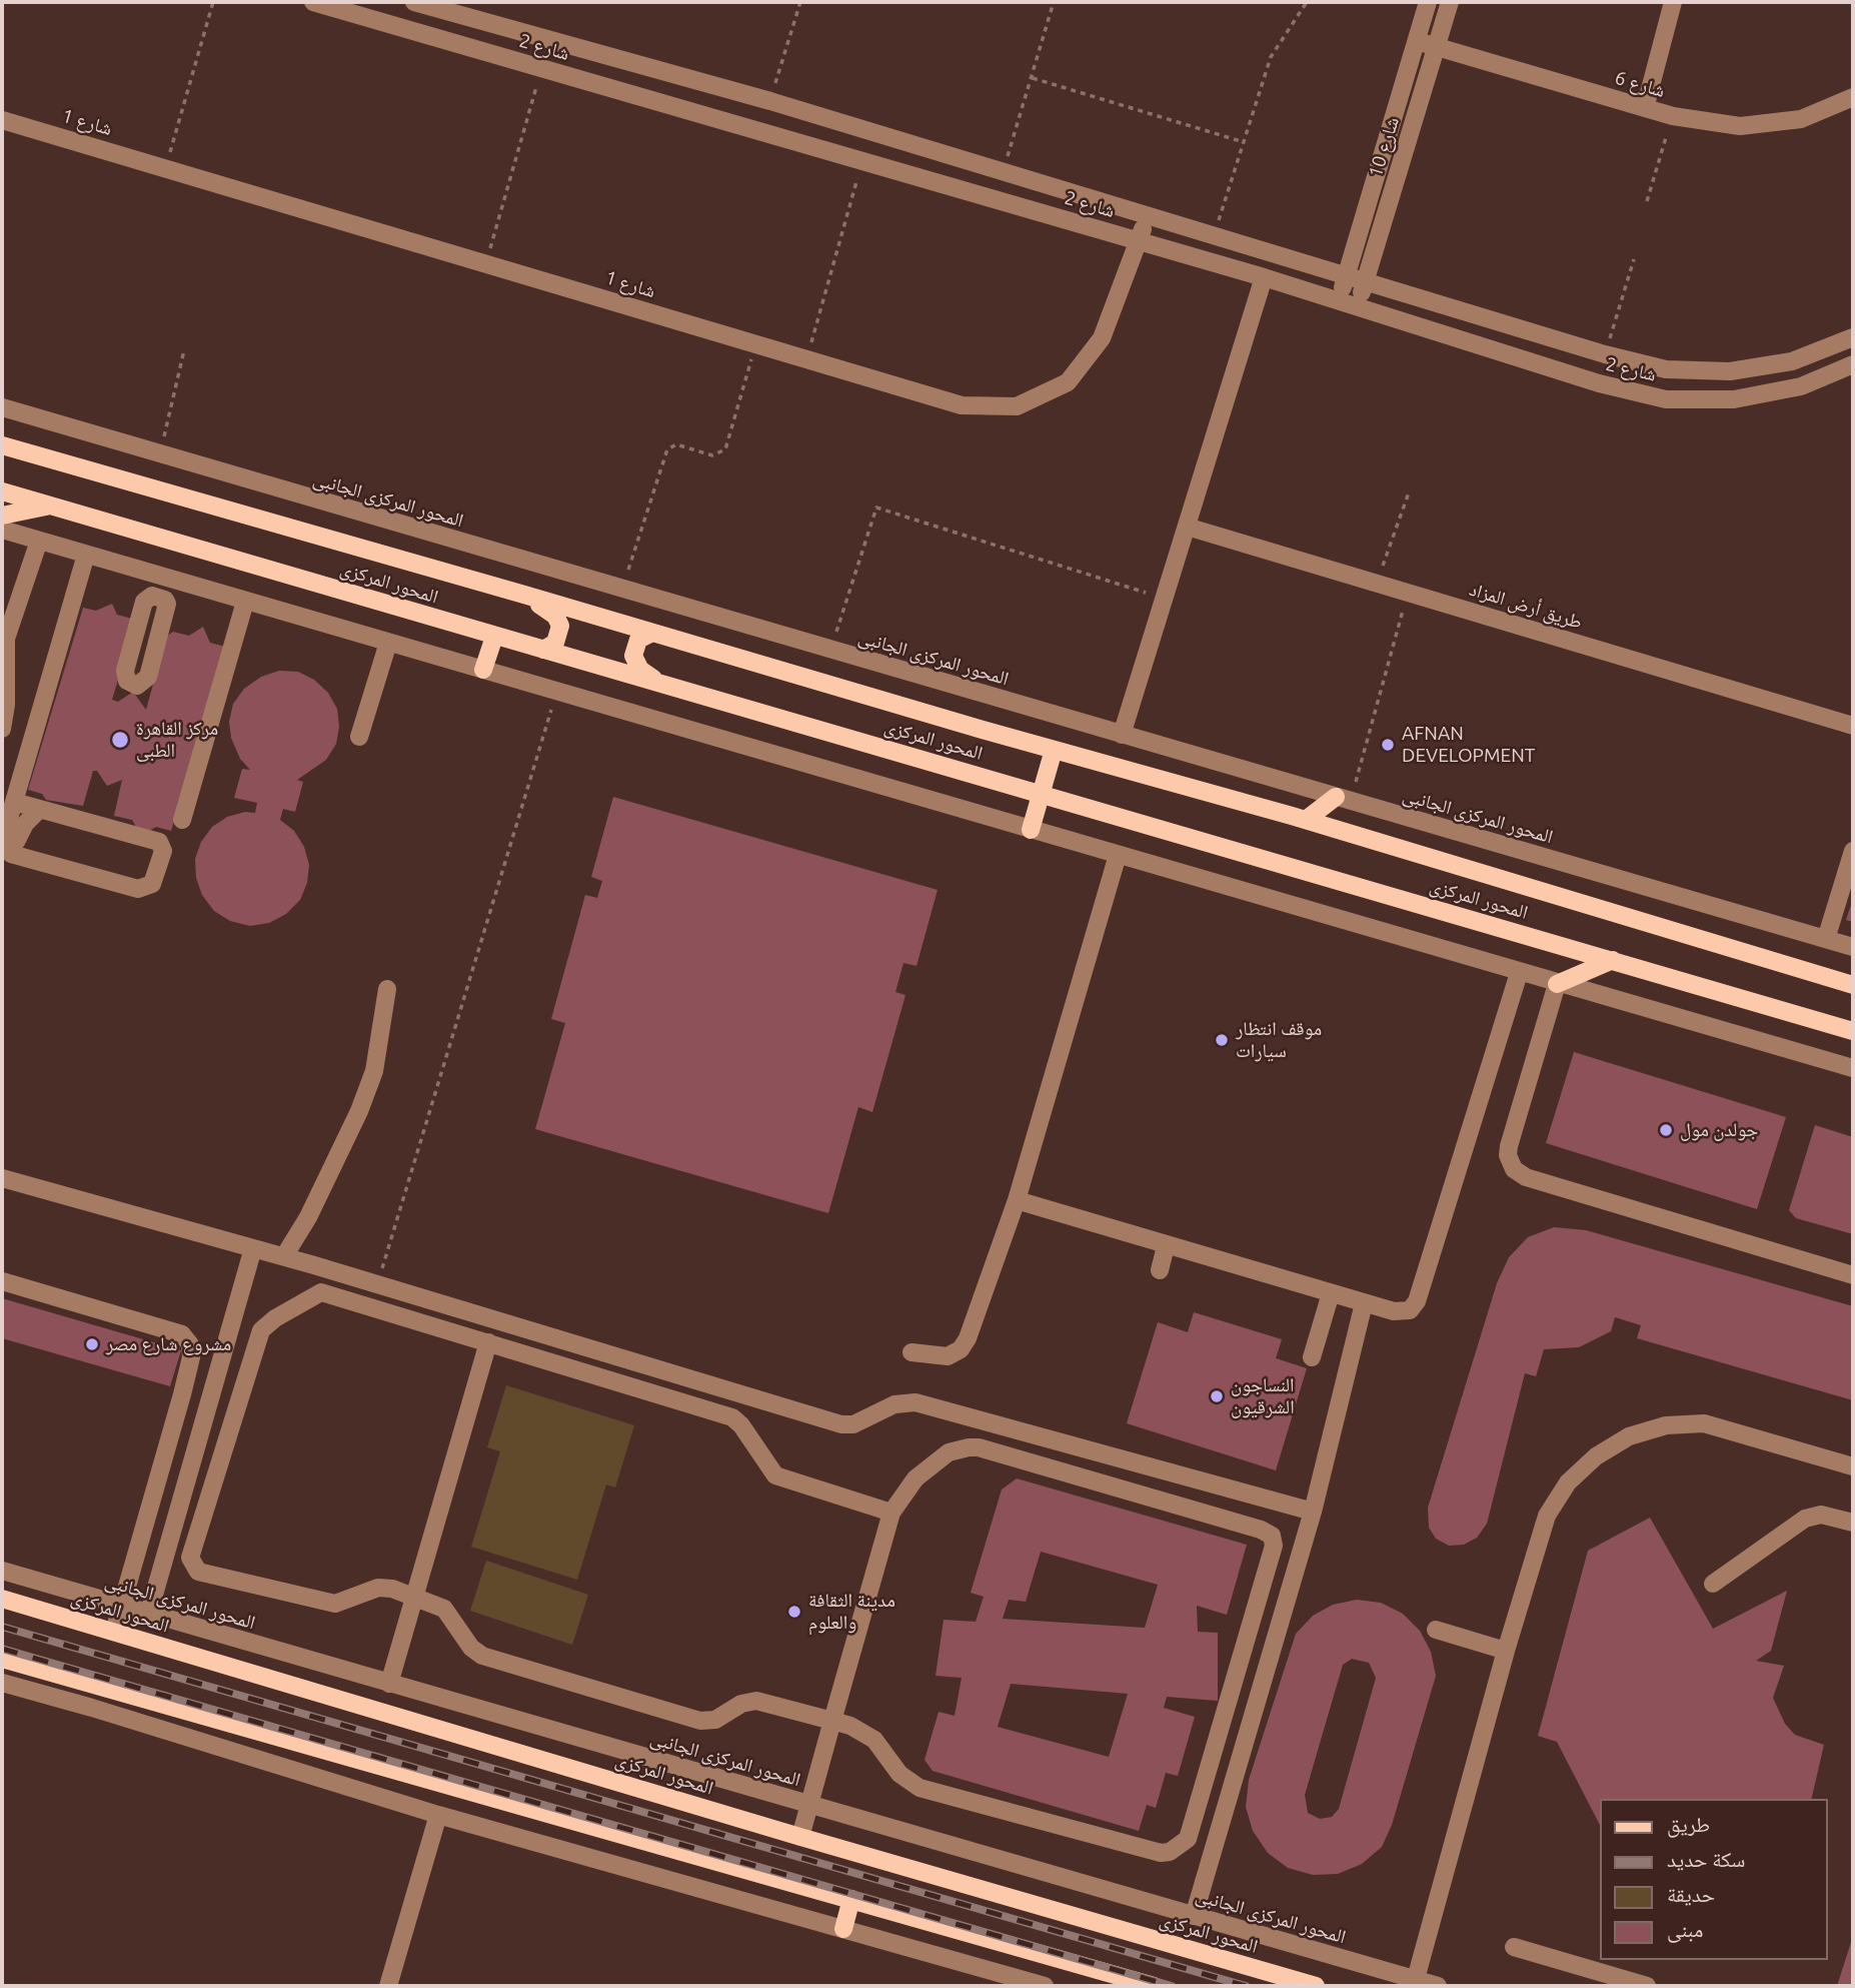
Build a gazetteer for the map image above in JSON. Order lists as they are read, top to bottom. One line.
{"streets":{"main road":["المحور المركزى"],"street":["شارع 2","شارع 6","شارع 1","شارع 10","المحور المركزى الجانبى","طريق أرض المزاد"]},"crossings":[["شارع 2","شارع 1"],["شارع 2","شارع 10"],["شارع 6","شارع 10"]],"places":["مركز القاهرة الطبى","AFNAN DEVELOPMENT","موقف انتظار سيارات","جولدن مول","مشروع شارع مصر","النساجون الشرقيون","مدينة الثقافة والعلوم"],"legend":["طريق","سكة حديد","حديقة","مبنى"]}
